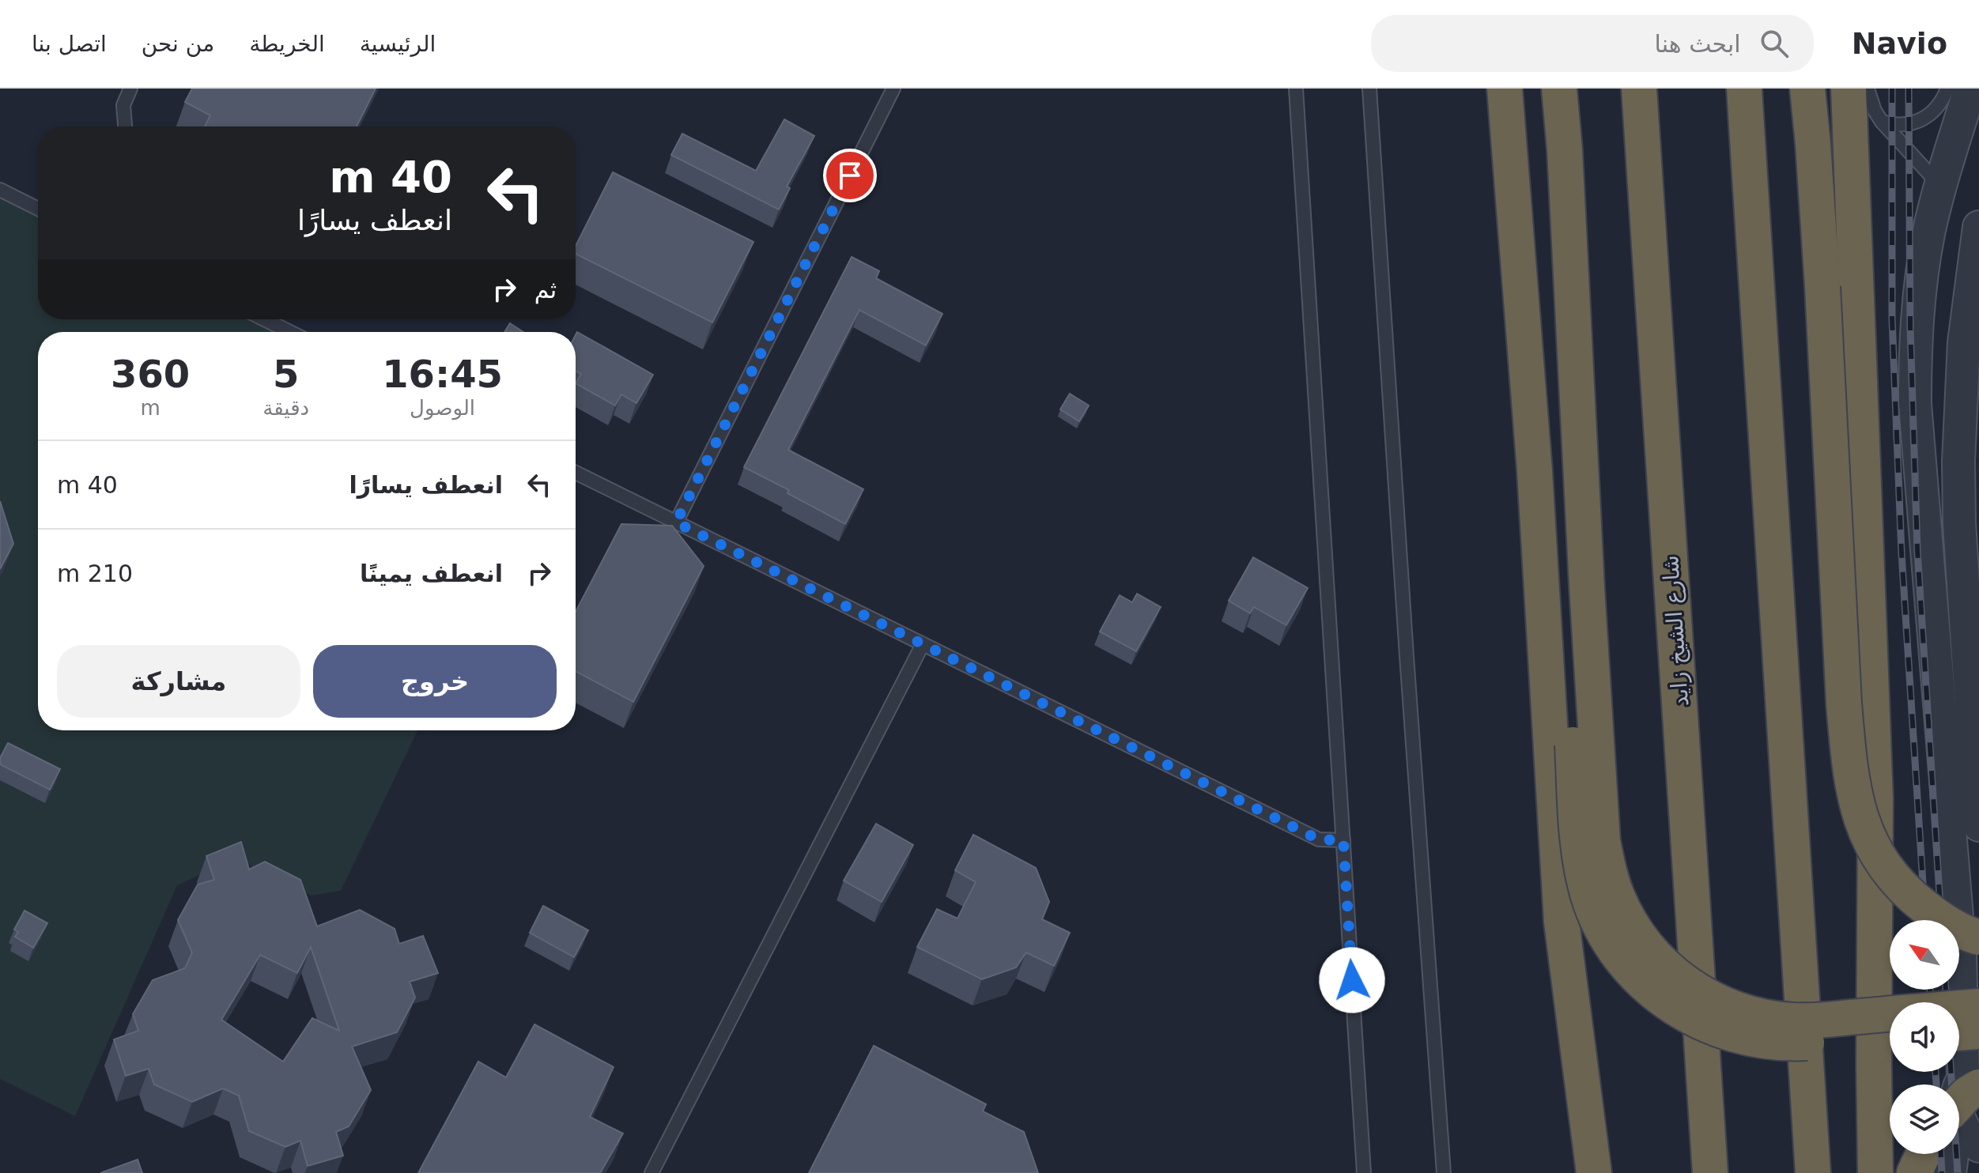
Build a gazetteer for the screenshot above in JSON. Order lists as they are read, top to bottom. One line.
{"streets":{"highway":["شارع الشيخ زايد"]},"north":"top left","page":{"header":"Navio","search":"ابحث هنا","nav":["الرئيسية","الخريطة","من نحن","اتصل بنا"],"turn":["40 m","انعطف يسارًا"],"then":"ثم","eta":["16:45","الوصول","5","دقيقة","360","m"],"list":[{"name":"انعطف يسارًا","value":"40 m"},{"name":"انعطف يمينًا","value":"210 m"}],"buttons":["خروج","مشاركة"]}}
